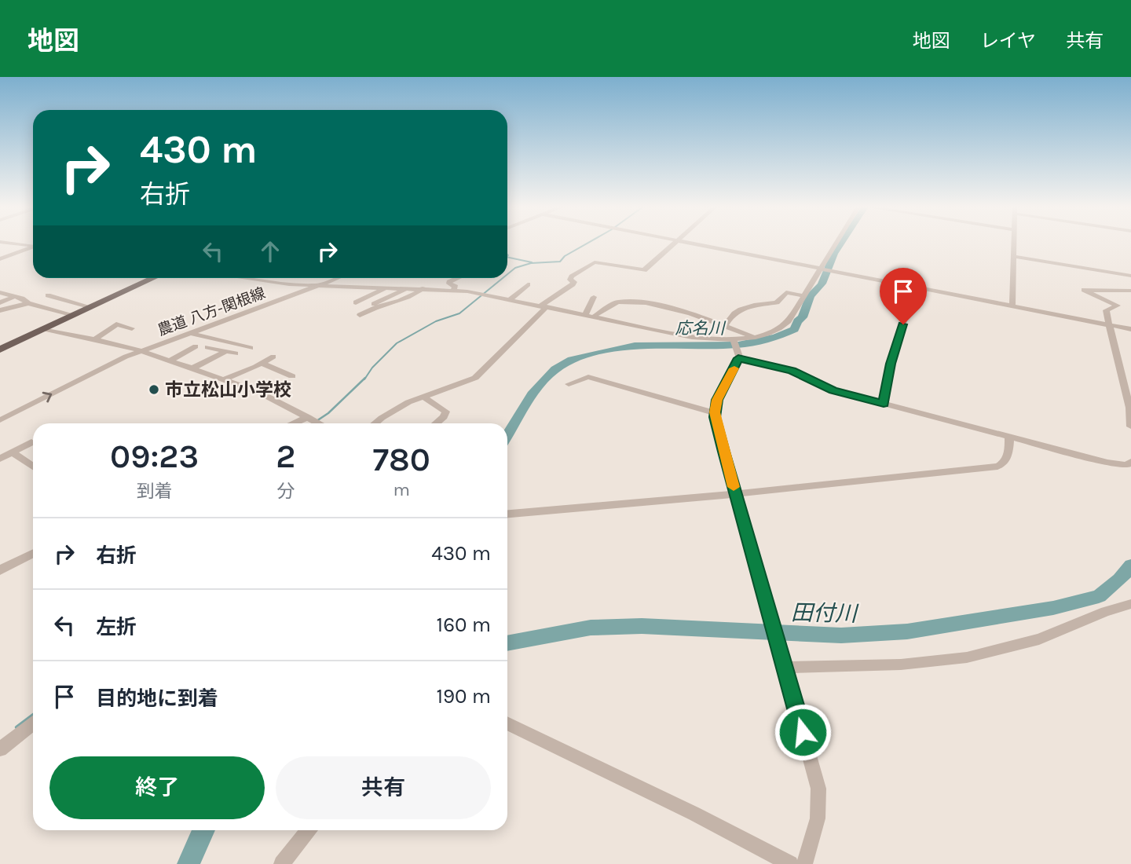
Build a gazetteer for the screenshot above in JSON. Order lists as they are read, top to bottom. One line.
{"streets":{"street":["農道 八方-関根線"]},"water":["応名川","田付川"],"places":["市立松山小学校"],"page":{"header":"地図","nav":["地図","レイヤ","共有"],"turn":["430 m","右折"],"eta":["09:23","到着","2","分","780","m"],"list":[{"name":"右折","value":"430 m"},{"name":"左折","value":"160 m"},{"name":"目的地に到着","value":"190 m"}],"buttons":["終了","共有"]}}
